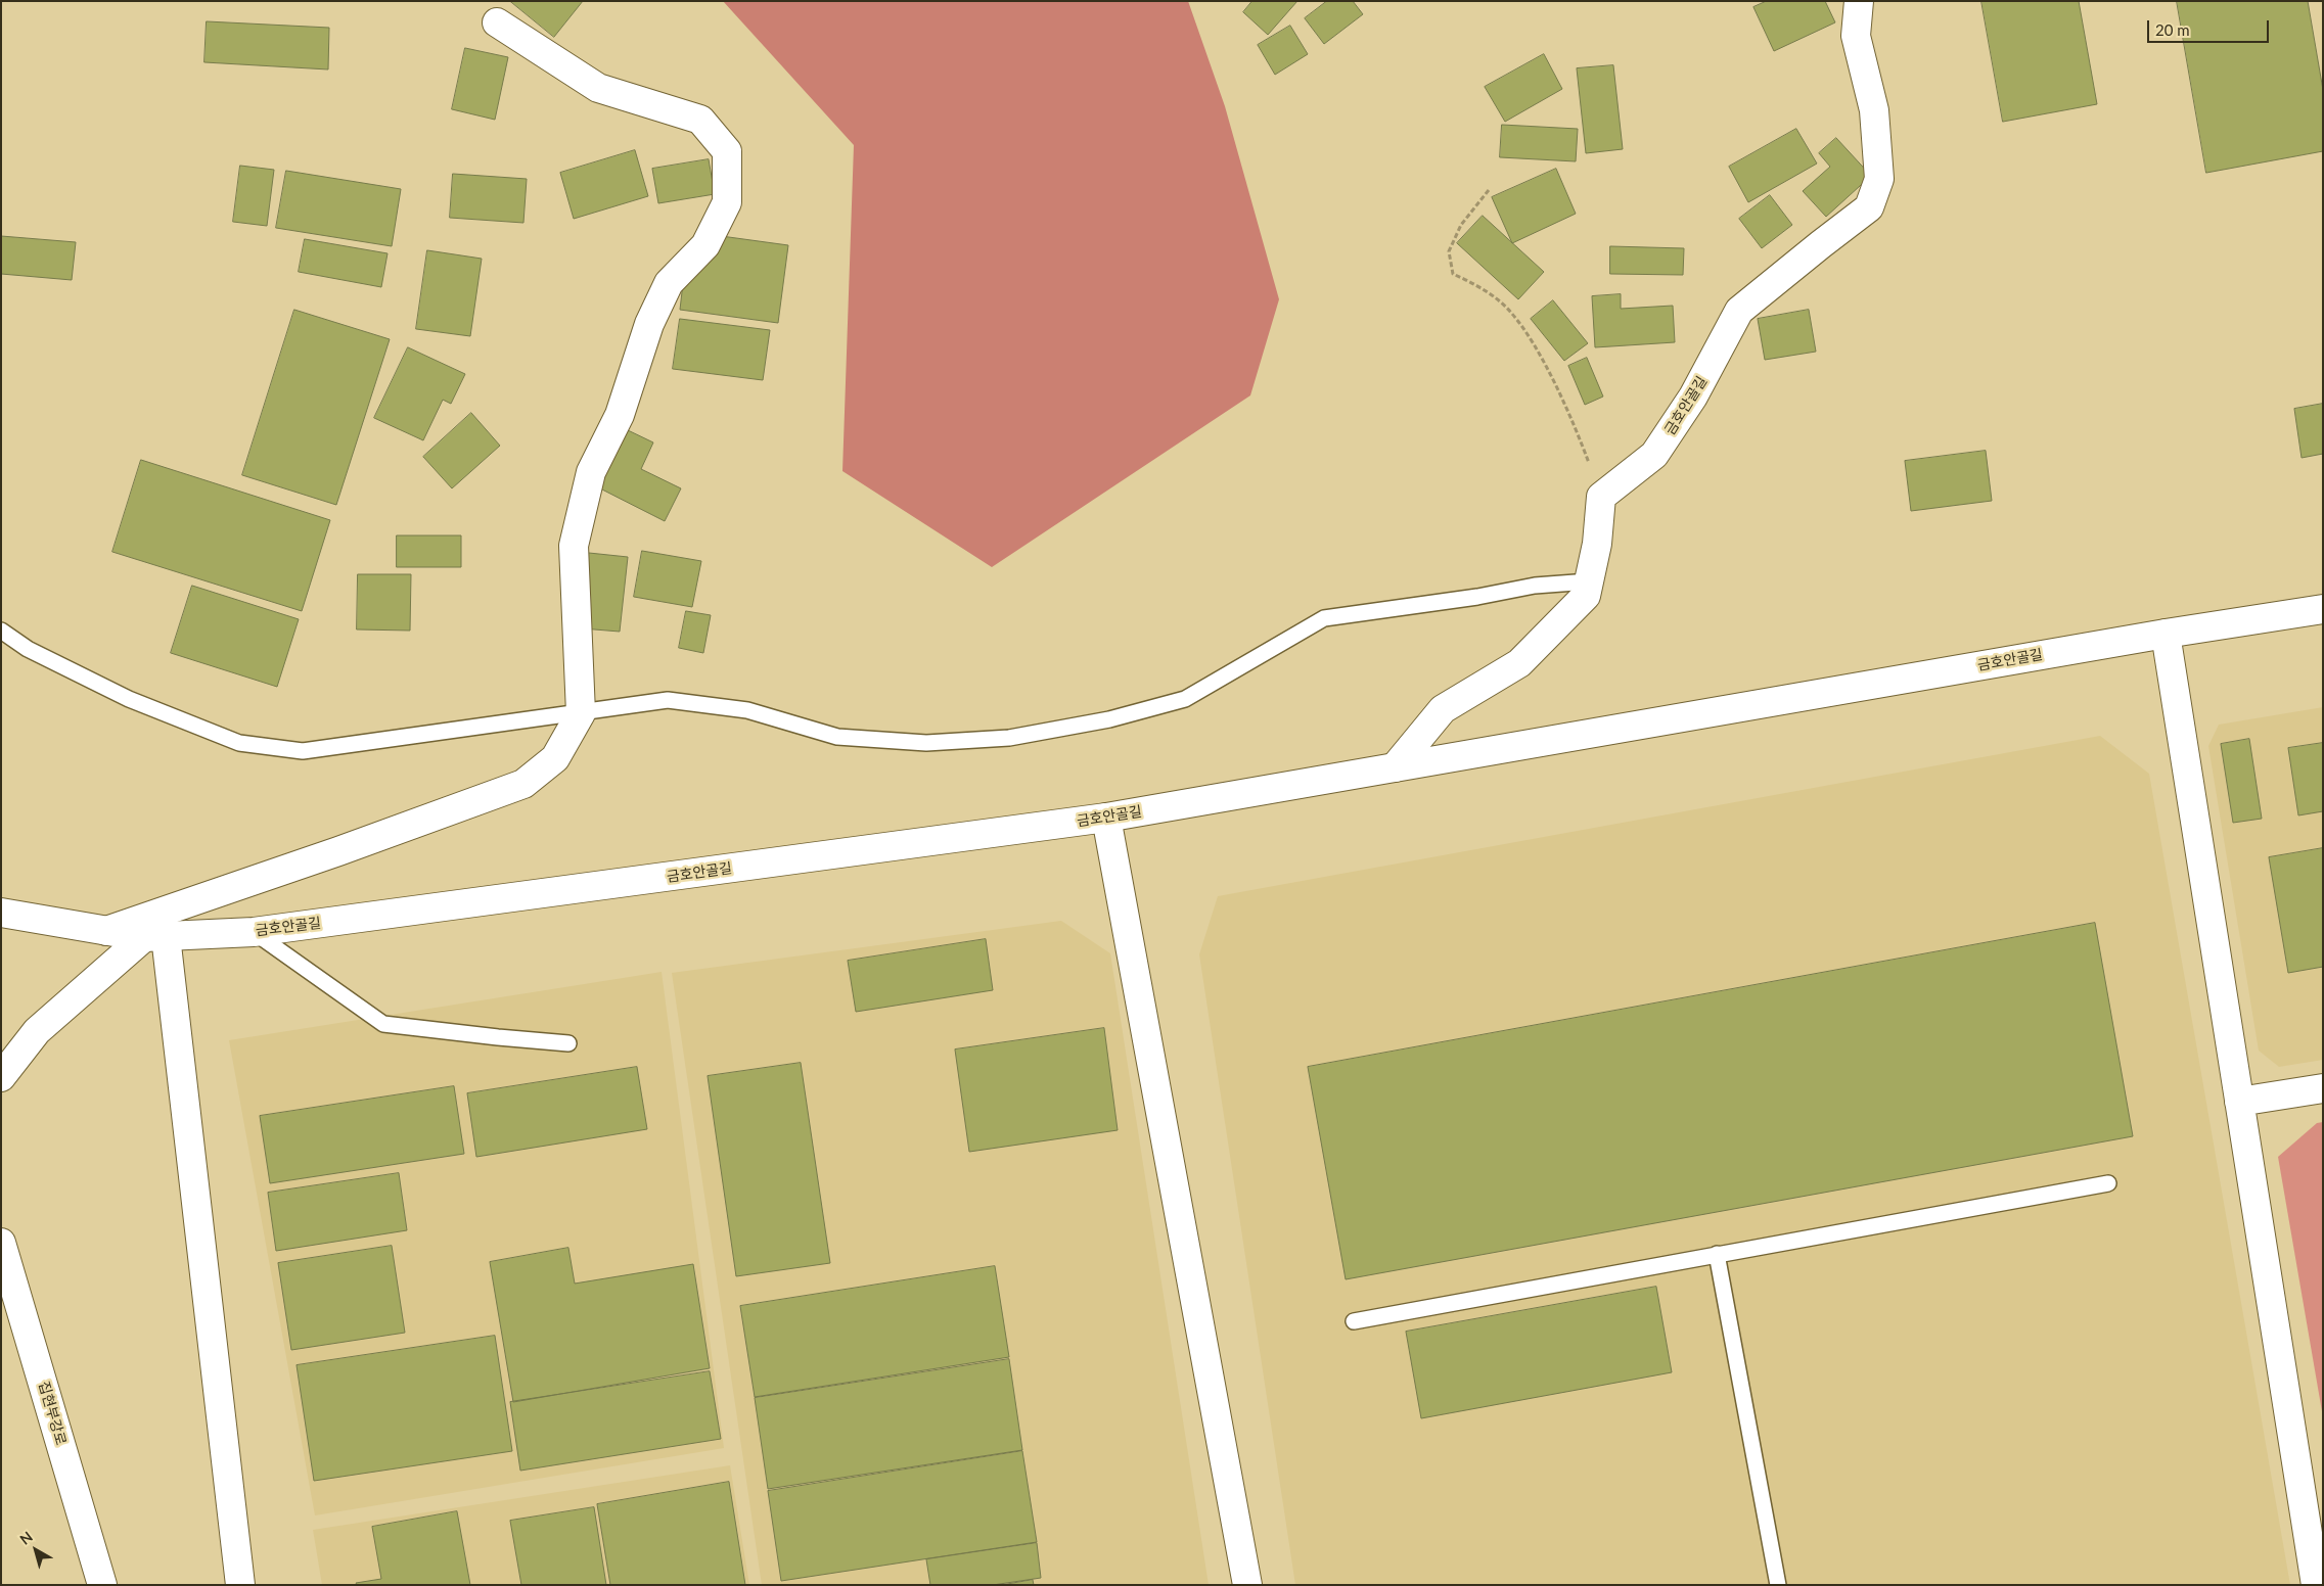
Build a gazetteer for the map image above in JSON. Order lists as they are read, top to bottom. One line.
{"streets":{"street":["금호안골길","집현부강로"]},"scale_bar":"20 m","north":"top left"}
